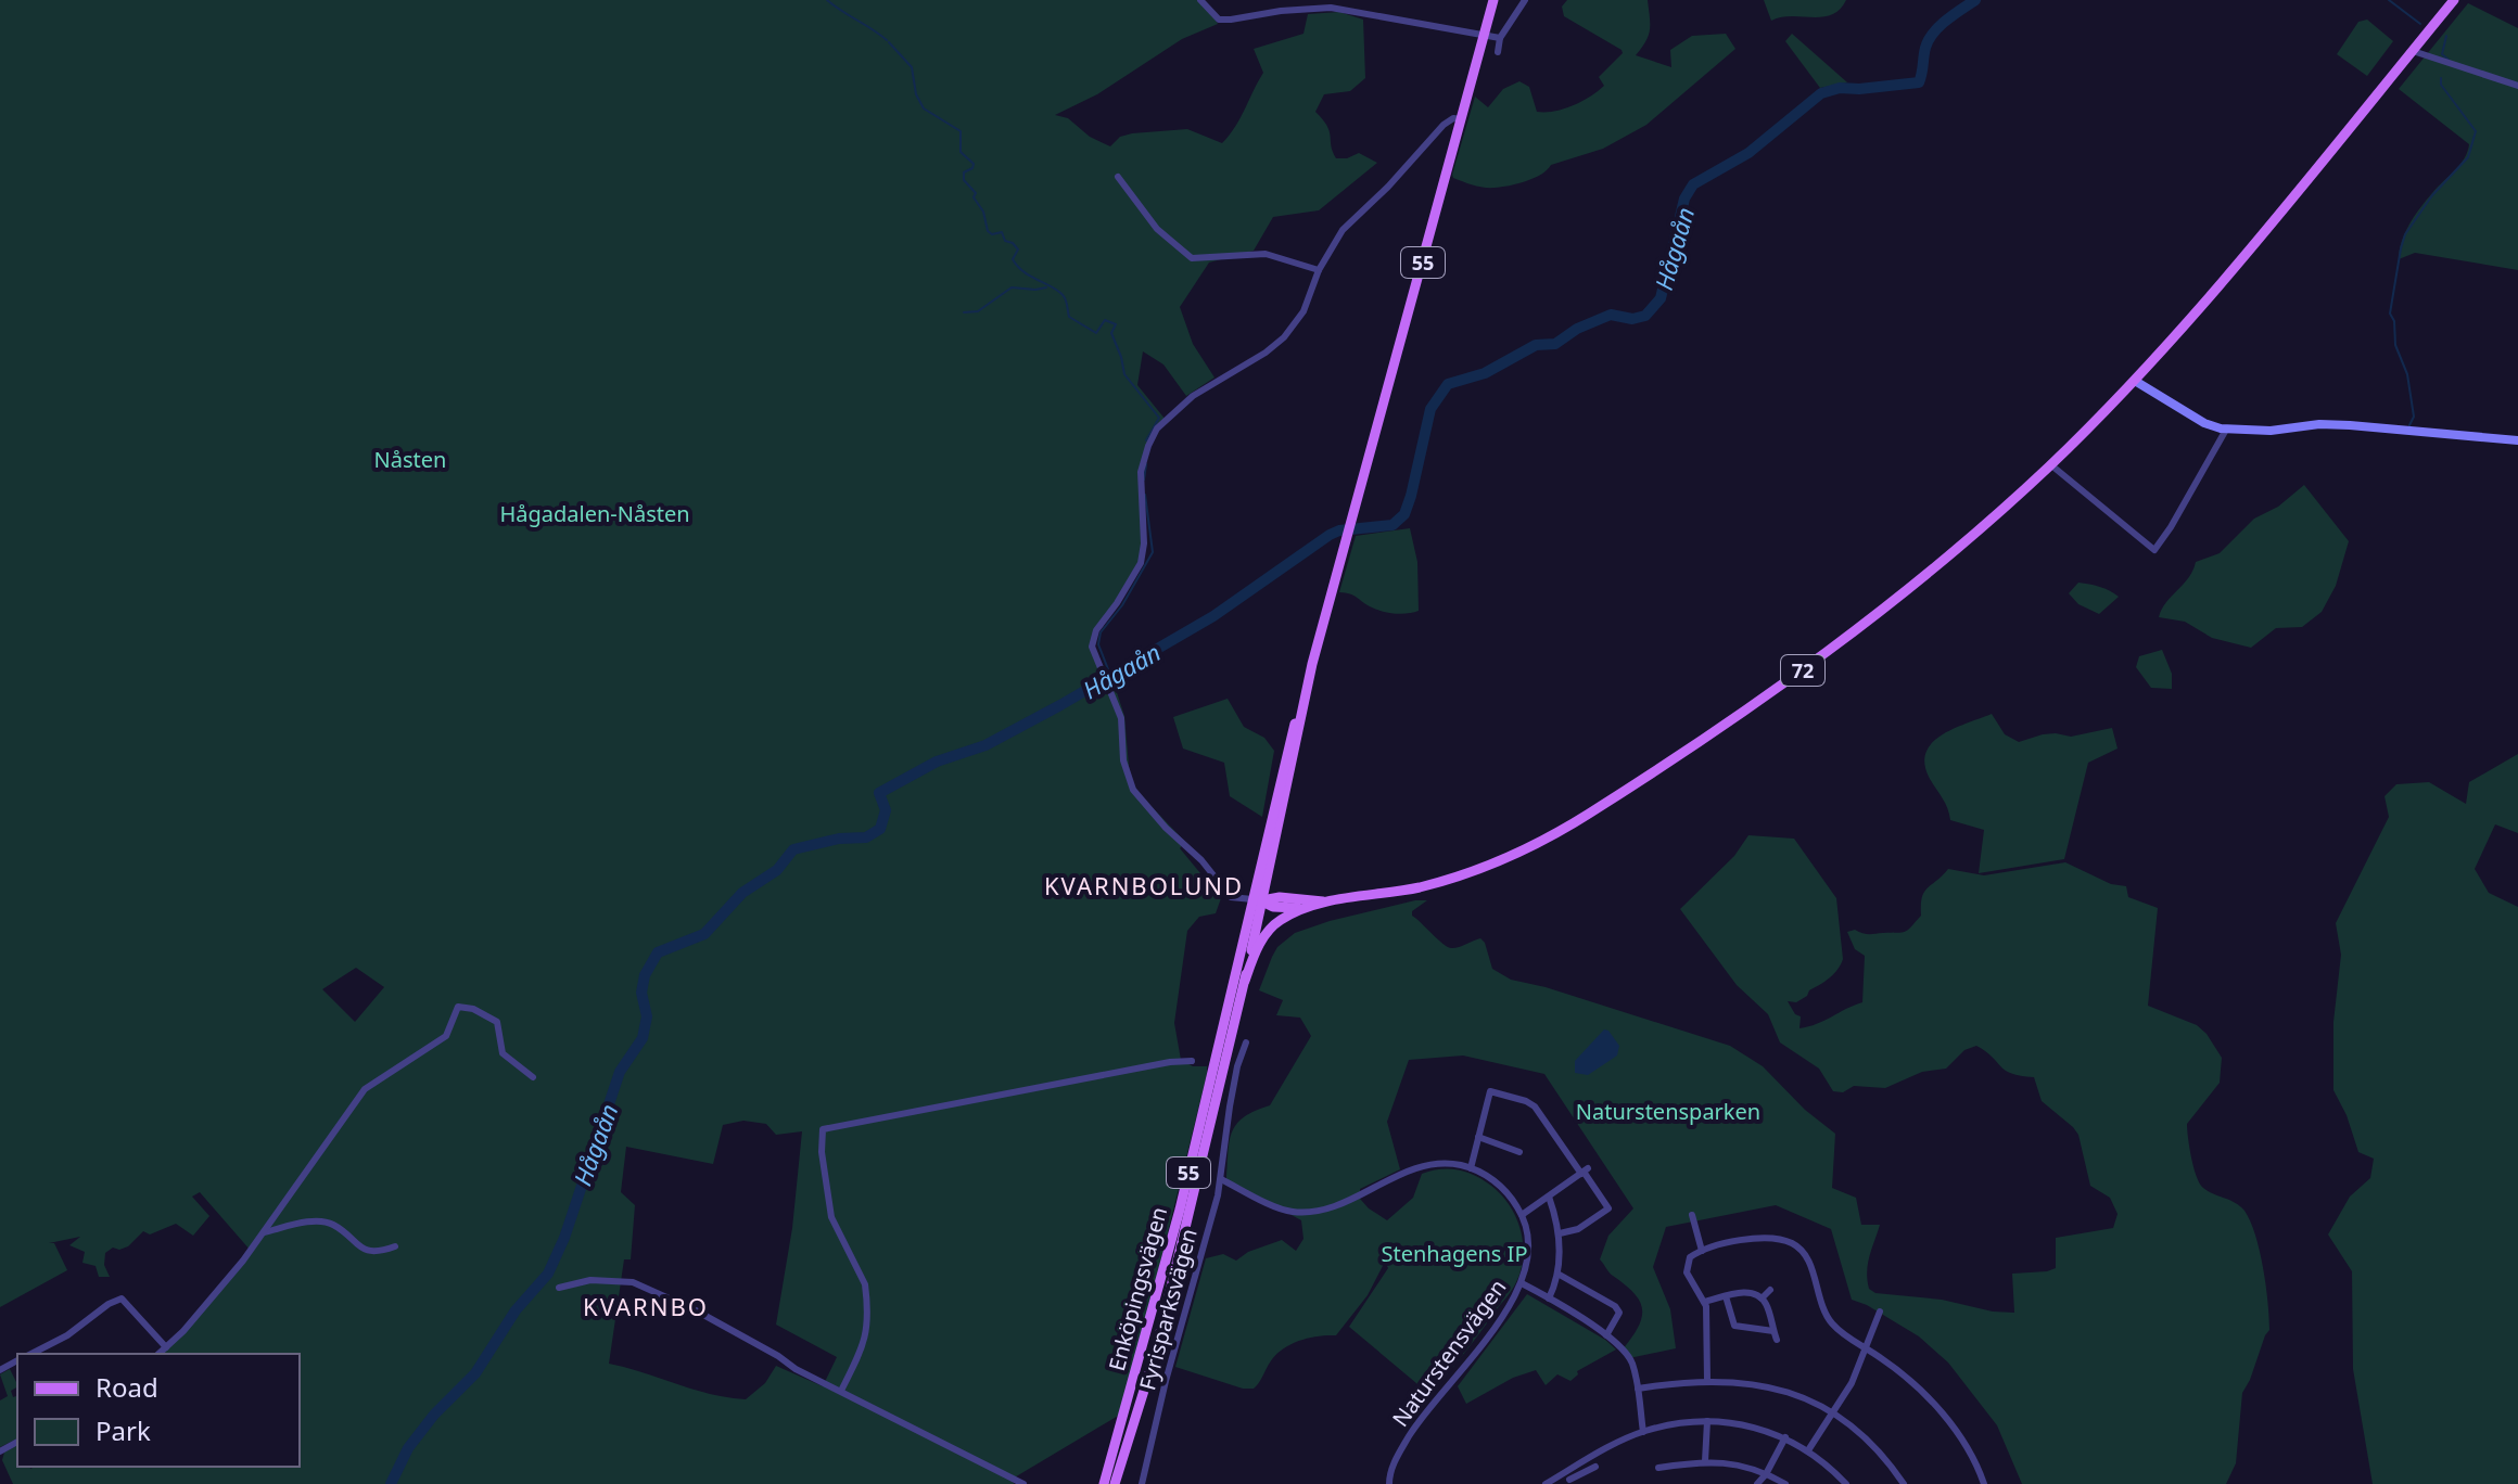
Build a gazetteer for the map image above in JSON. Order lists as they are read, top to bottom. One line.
{"streets":{"main road":["55","72","Enköpingsvägen"],"street":["Fyrisparksvägen","Naturstensvägen"]},"crossings":[["55","72"],["55","Enköpingsvägen"],["72","Enköpingsvägen"]],"districts":["KVARNBOLUND","KVARNBO"],"water":["Hågaån"],"parks":["Nåsten","Hågadalen-Nåsten","Naturstensparken","Stenhagens IP"],"legend":["Road","Park"]}
